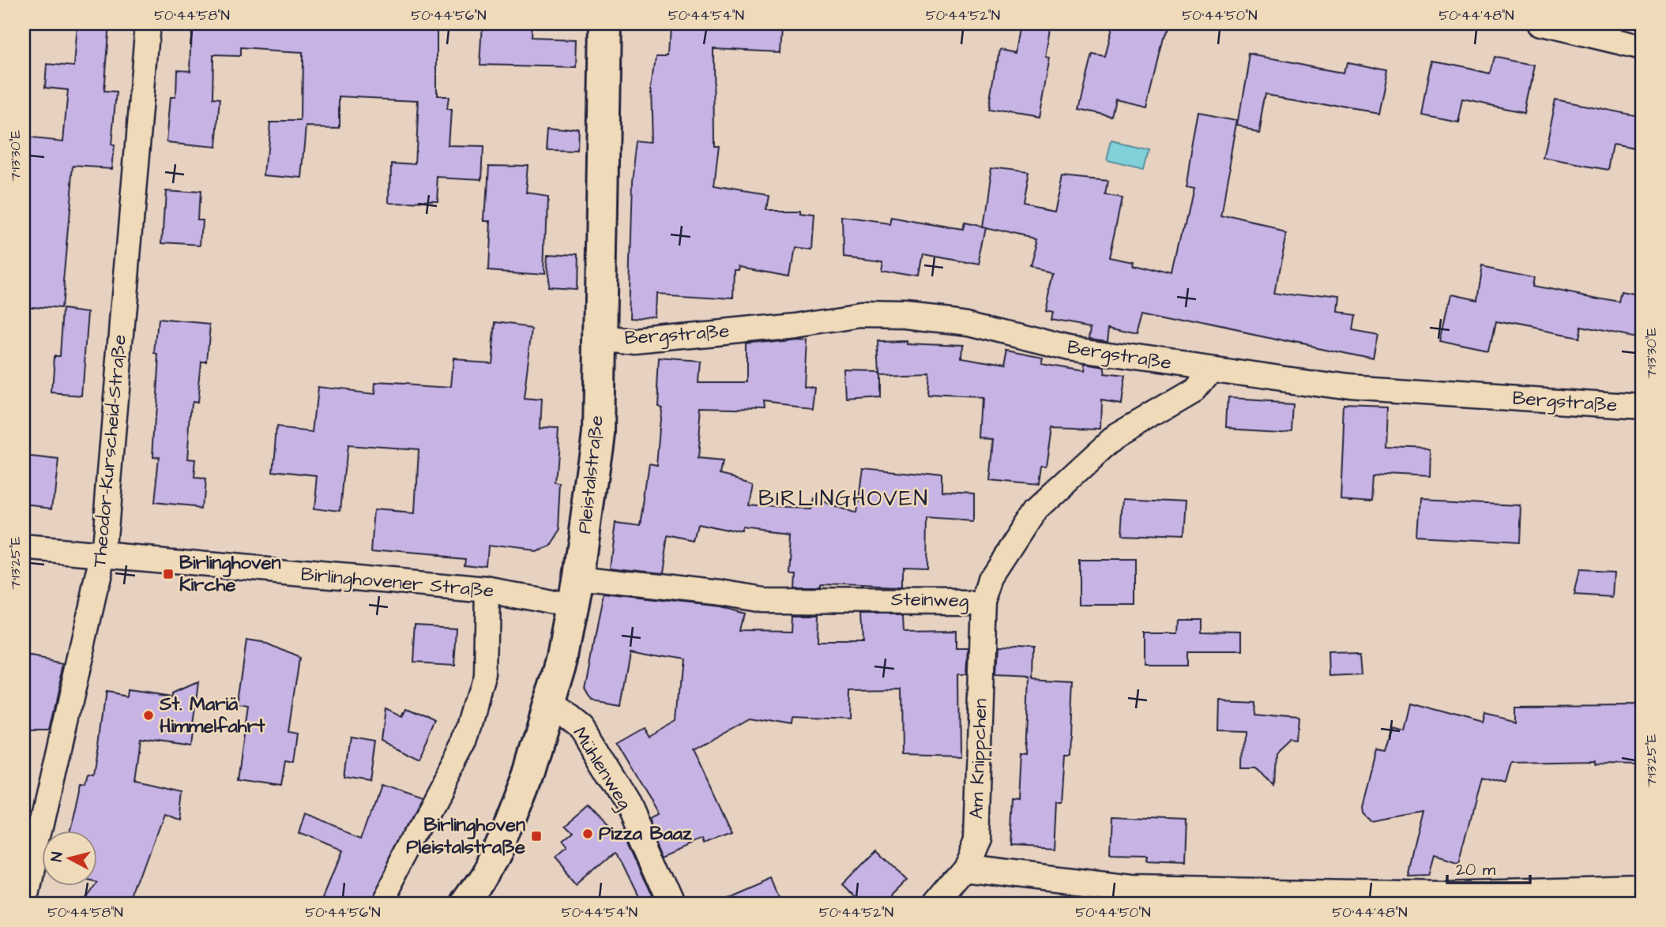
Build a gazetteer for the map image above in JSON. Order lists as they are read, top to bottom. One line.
{"streets":{"main road":["Pleistalstraße"],"street":["Bergstraße","Theodor-Kurscheid-Straße","Birlinghovener Straße","Steinweg","Am Knippchen","Mühlenweg"]},"crossings":[["Bergstraße","Pleistalstraße"],["Bergstraße","Steinweg"],["Theodor-Kurscheid-Straße","Birlinghovener Straße"],["Pleistalstraße","Birlinghovener Straße"],["Pleistalstraße","Steinweg"],["Pleistalstraße","Mühlenweg"],["Birlinghovener Straße","Steinweg"],["Steinweg","Am Knippchen"]],"districts":["BIRLINGHOVEN"],"places":{"transit":["Birlinghoven Kirche","Birlinghoven Pleistalstraße"],"other":["St. Mariä Himmelfahrt","Pizza Baaz"]},"scale_bar":"20 m","north":"left","coordinates":["50°44'58\"N","50°44'56\"N","50°44'54\"N","50°44'52\"N","50°44'50\"N","50°44'48\"N","7°13'30\"E","7°13'25\"E"]}
